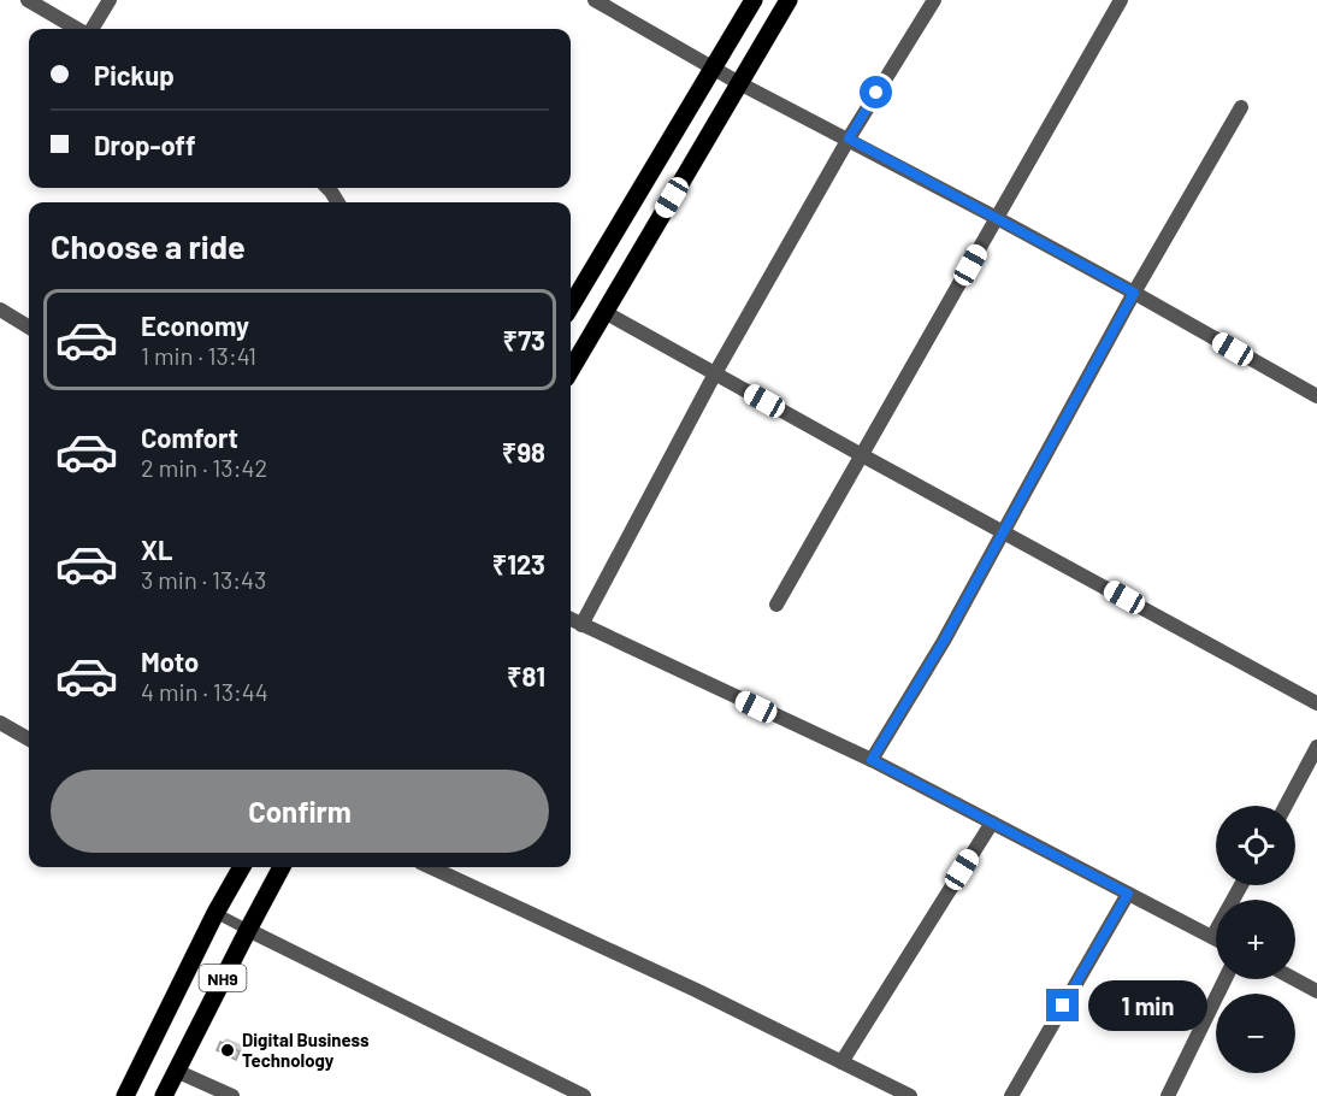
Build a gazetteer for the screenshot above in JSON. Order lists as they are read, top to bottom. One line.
{"streets":{"main road":["NH9"]},"places":["Digital Business Technology"],"page":{"banner":["Pickup","Drop-off"],"heading":"Choose a ride","list":[{"name":"Economy","note":"1 min · 13:41","value":"₹73"},{"name":"Comfort","note":"2 min · 13:42","value":"₹98"},{"name":"XL","note":"3 min · 13:43","value":"₹123"},{"name":"Moto","note":"4 min · 13:44","value":"₹81"}],"buttons":"Confirm","map_buttons":["+","−"],"bubble":"1 min"}}
